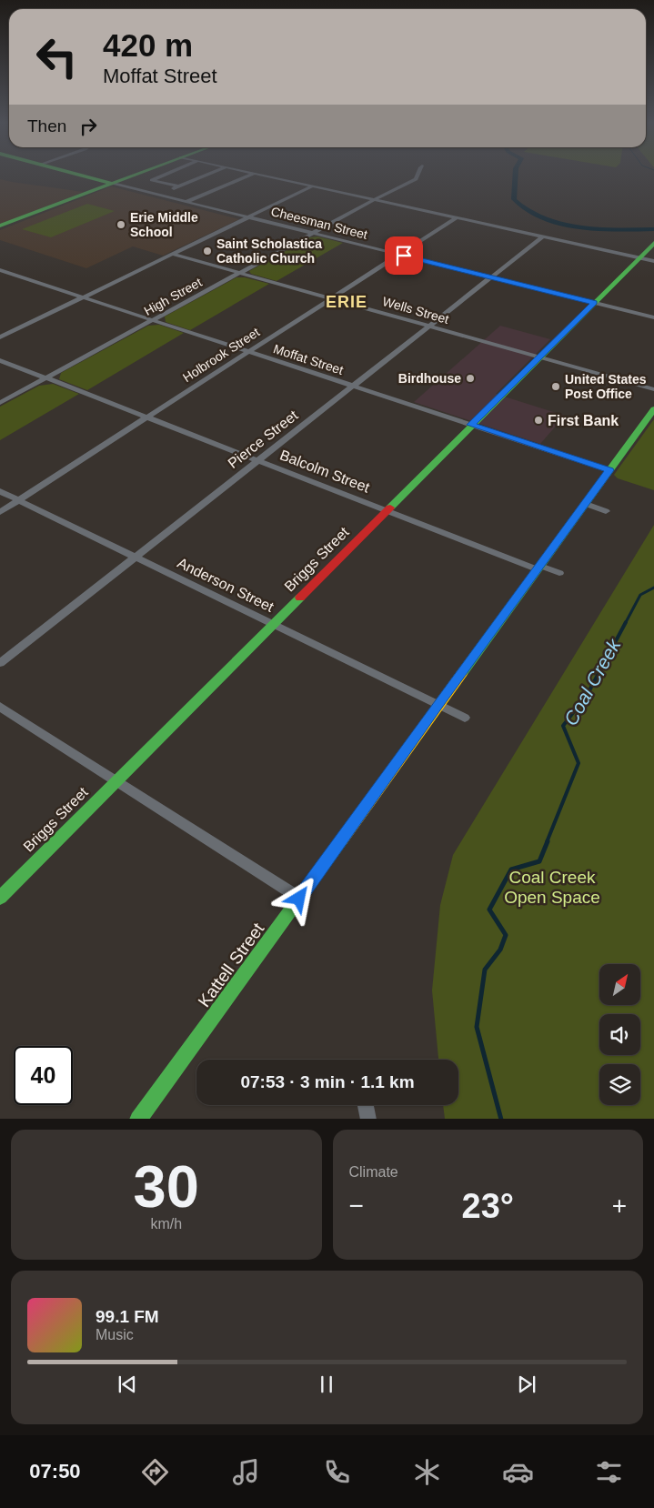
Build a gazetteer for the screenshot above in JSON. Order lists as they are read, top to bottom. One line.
{"streets":{"street":["Cheesman Street","High Street","Wells Street","Holbrook Street","Moffat Street","Pierce Street","Balcolm Street","Briggs Street","Anderson Street","Kattell Street"]},"crossings":[["Cheesman Street","High Street"],["Cheesman Street","Holbrook Street"],["Cheesman Street","Pierce Street"],["Cheesman Street","Briggs Street"],["High Street","Wells Street"],["High Street","Moffat Street"],["High Street","Balcolm Street"],["Wells Street","Holbrook Street"],["Wells Street","Pierce Street"],["Wells Street","Briggs Street"],["Holbrook Street","Moffat Street"],["Holbrook Street","Balcolm Street"],["Holbrook Street","Anderson Street"],["Moffat Street","Pierce Street"],["Moffat Street","Briggs Street"],["Moffat Street","Kattell Street"],["Pierce Street","Balcolm Street"],["Pierce Street","Anderson Street"],["Balcolm Street","Briggs Street"],["Balcolm Street","Kattell Street"],["Briggs Street","Anderson Street"],["Anderson Street","Kattell Street"]],"districts":["ERIE"],"water":["Coal Creek"],"parks":["Coal Creek Open Space"],"places":["Erie Middle School","Saint Scholastica Catholic Church","Birdhouse","United States Post Office","First Bank"],"north":"top right","page":{"turn":["420 m","Moffat Street"],"then":"Then","limit":"40","trip":"07:53 · 3 min · 1.1 km","tile":[["30","km/h"],"Climate"],"heat":["−","23°","+"],"song":["99.1 FM","Music"],"tabs":"07:50"}}
